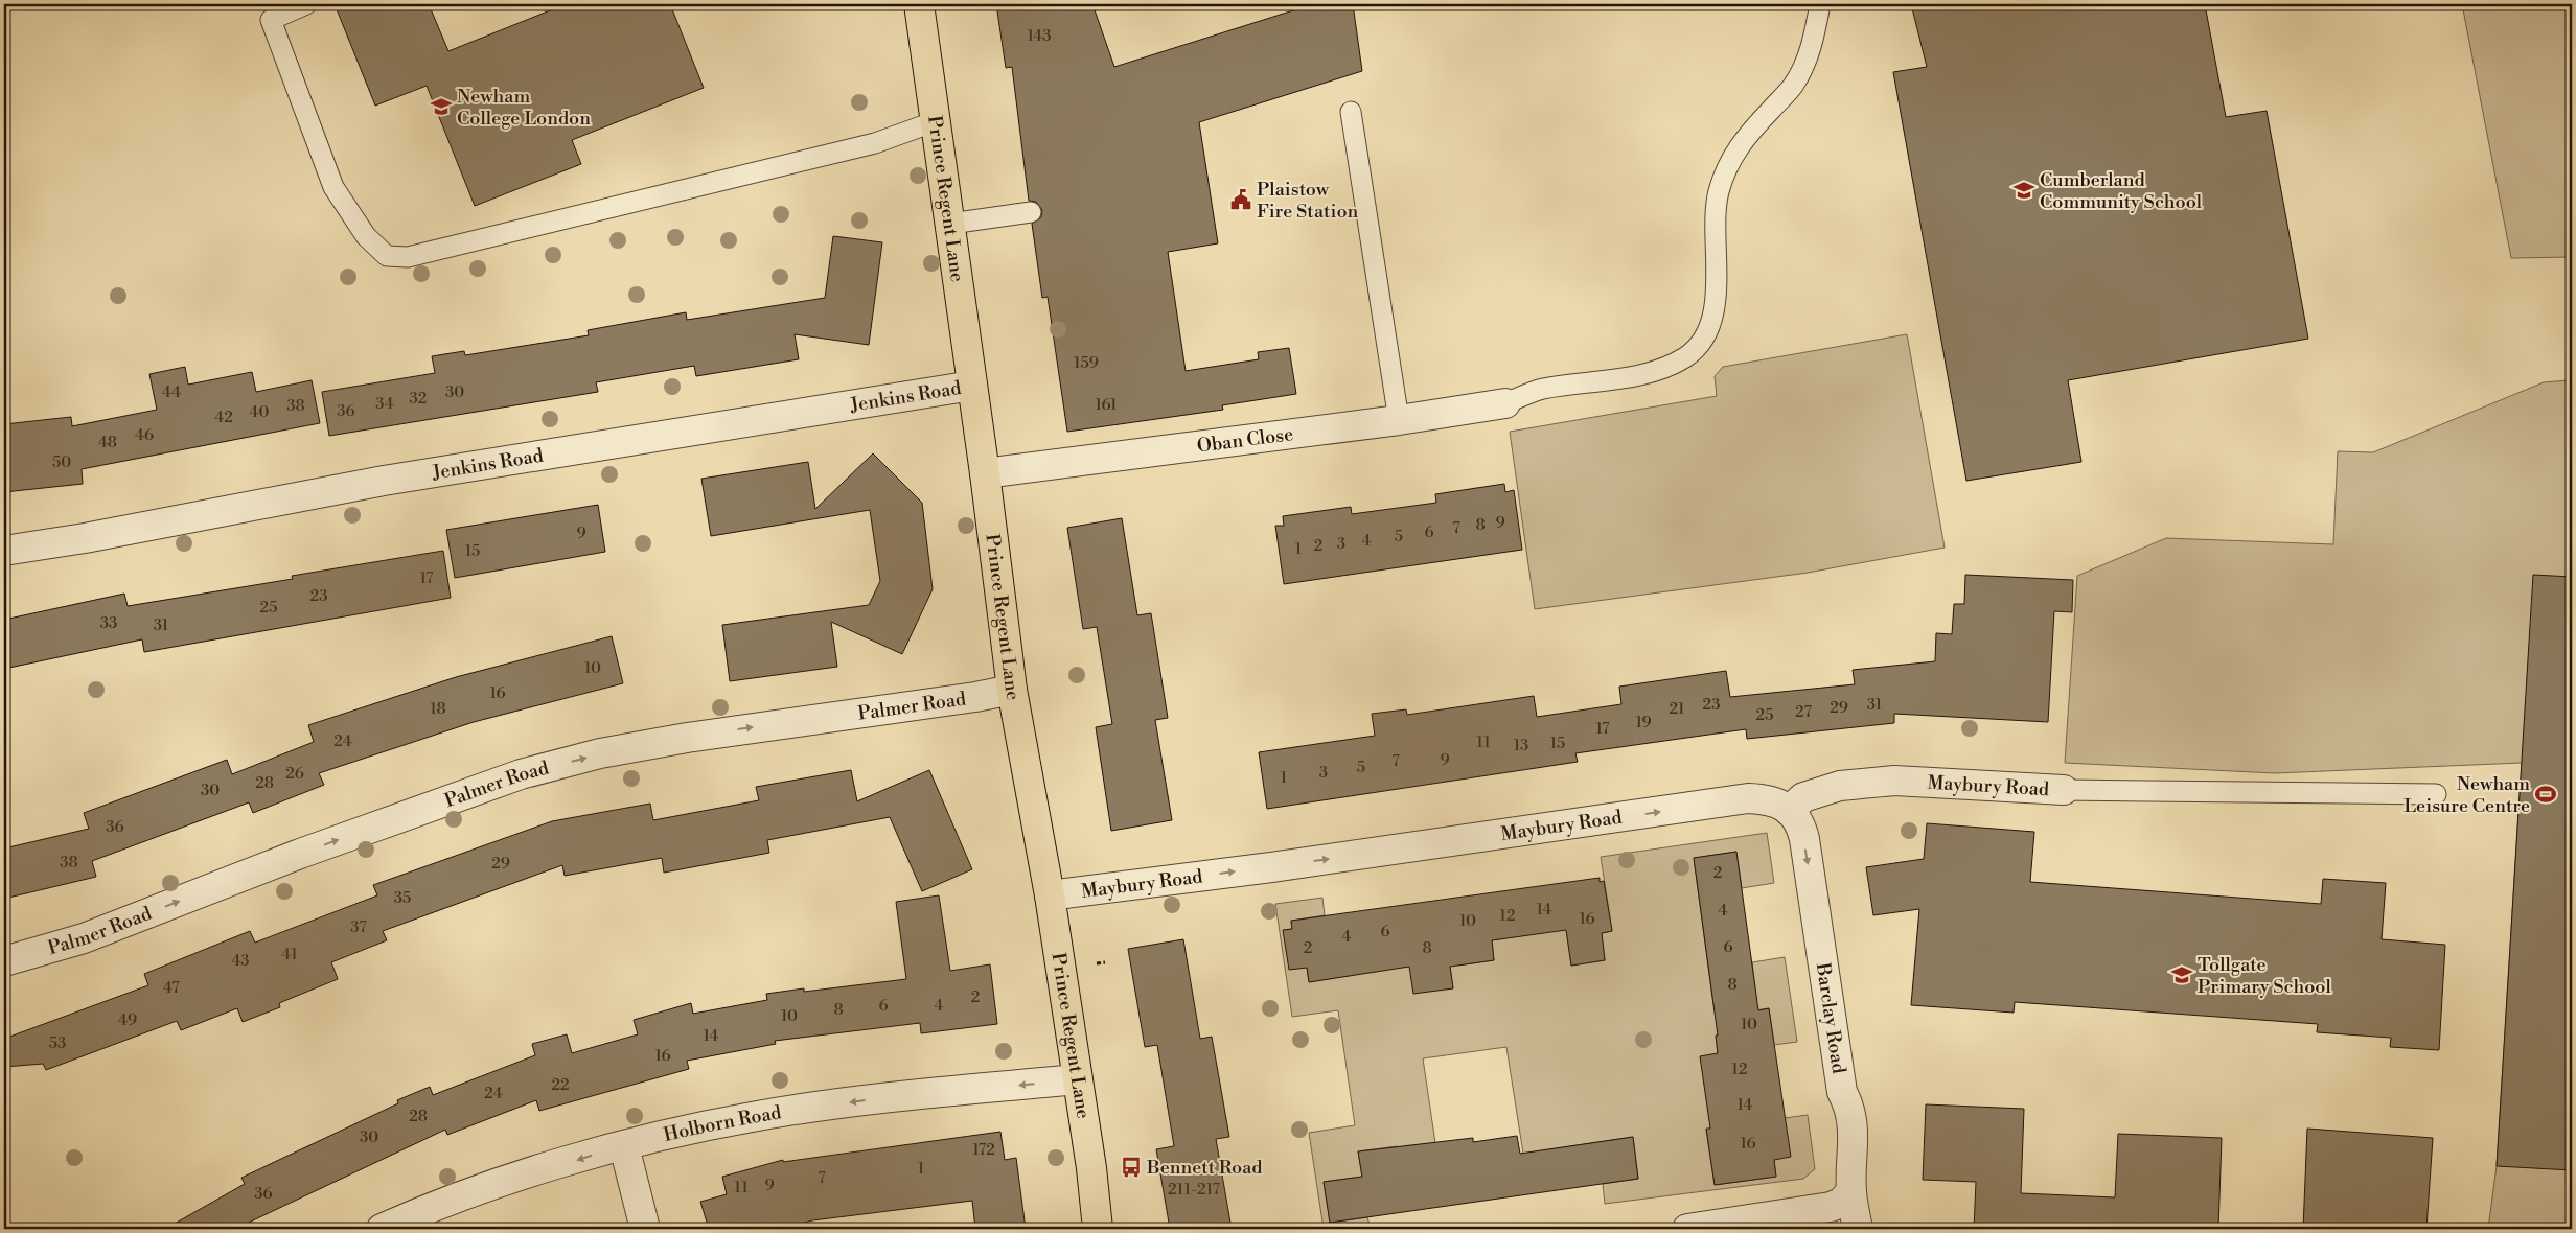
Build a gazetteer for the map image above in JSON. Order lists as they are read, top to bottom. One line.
{"streets":{"main road":["Prince Regent Lane"],"street":["Jenkins Road","Oban Close","Palmer Road","Maybury Road","Barclay Road","Holborn Road"]},"crossings":[["Prince Regent Lane","Jenkins Road"],["Prince Regent Lane","Oban Close"],["Prince Regent Lane","Palmer Road"],["Prince Regent Lane","Maybury Road"],["Prince Regent Lane","Holborn Road"],["Maybury Road","Barclay Road"]],"one_way":["Palmer Road","Maybury Road","Barclay Road","Holborn Road"],"places":{"school or university":["Newham College London","Cumberland Community School","Tollgate Primary School"],"public building":["Plaistow Fire Station"],"sports":["Newham Leisure Centre"],"bus stop":["Bennett Road"]},"house_numbers":["143","159","44","30","32","34","161","38","36","40","42","46","48","50","9","8","7","6","9","5","4","3","2","1","15","17","23","25","33","31","10","16","23","31","29","18","21","27","25","19","17","24","11","15","13","9","7","5","3","26","1","28","30","36","38","29","2","35","14","4","12","16","10","37","6","4","6","2","8","41","43","8","47","2","6","4","8","10","49","10","14","53","16","12","22","24","14","28","30","16","172","1","7","9","11","211-217","36"]}
